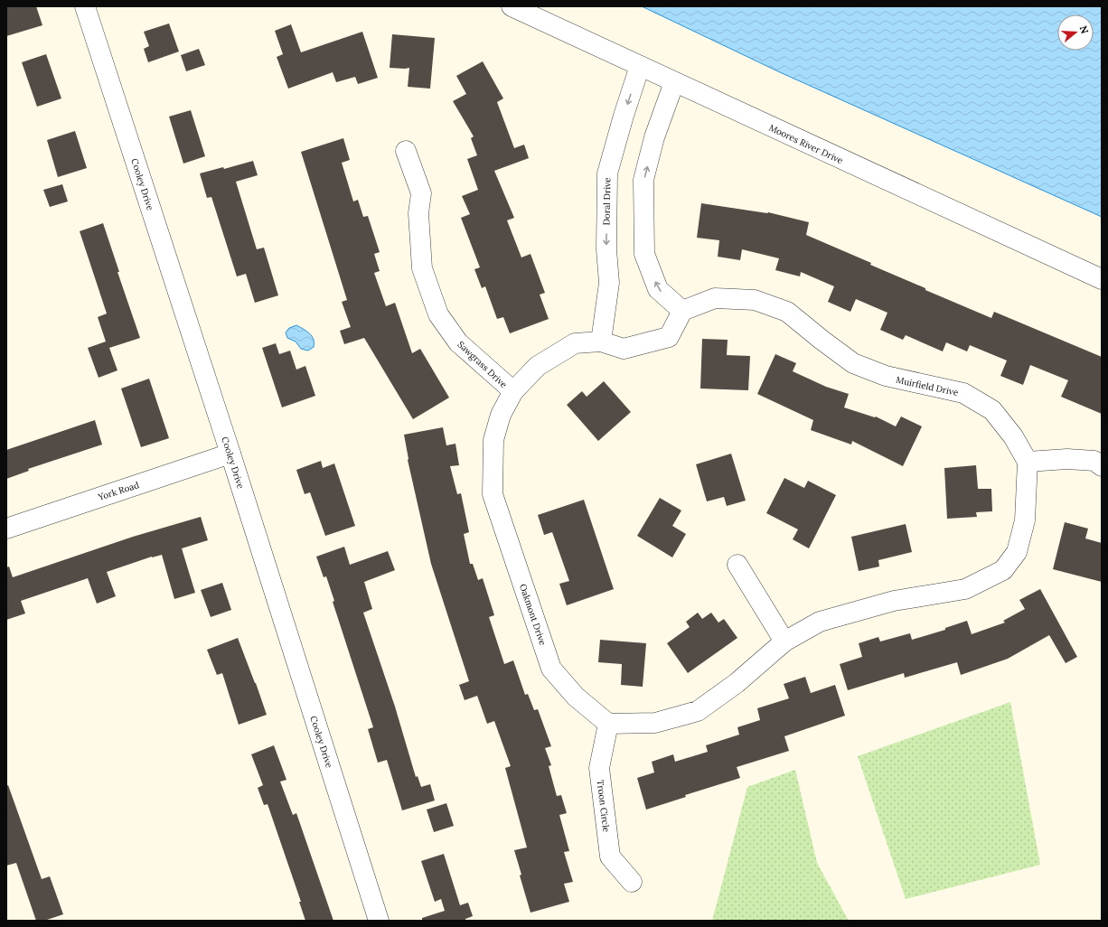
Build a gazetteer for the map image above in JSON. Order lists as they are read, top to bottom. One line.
{"streets":{"street":["Moores River Drive","Cooley Drive","Doral Drive","Sawgrass Drive","Muirfield Drive","York Road","Oakmont Drive","Troon Circle"]},"crossings":[["Moores River Drive","Doral Drive"],["Cooley Drive","York Road"],["Doral Drive","Oakmont Drive"],["Sawgrass Drive","Oakmont Drive"],["Oakmont Drive","Troon Circle"]],"north":"right"}
